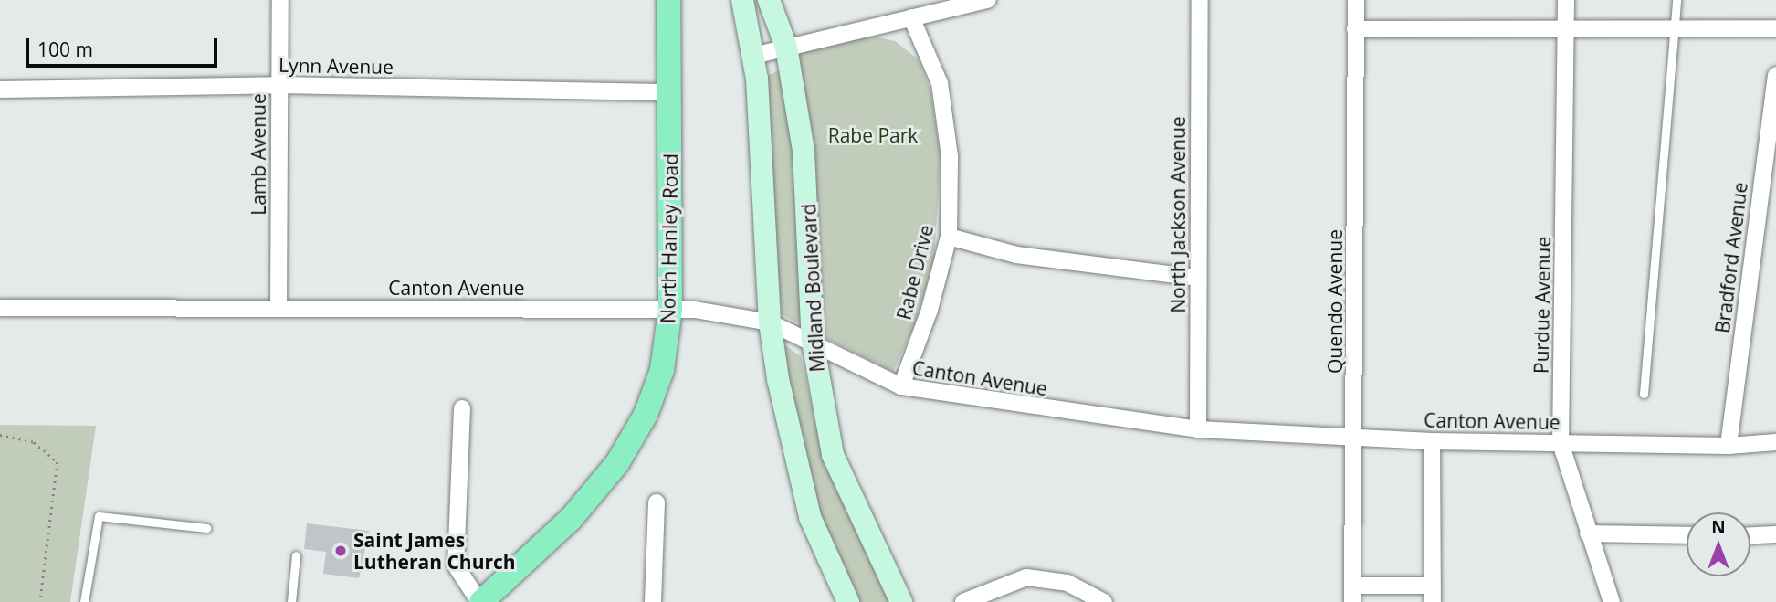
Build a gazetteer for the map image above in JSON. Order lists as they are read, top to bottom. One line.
{"streets":{"main road":["North Hanley Road","Midland Boulevard"],"street":["Lynn Avenue","Lamb Avenue","North Jackson Avenue","Bradford Avenue","Rabe Drive","Canton Avenue","Quendo Avenue","Purdue Avenue"]},"crossings":[["Lynn Avenue","Lamb Avenue"],["Lynn Avenue","North Hanley Road"],["Lamb Avenue","Canton Avenue"],["North Jackson Avenue","Canton Avenue"],["North Hanley Road","Canton Avenue"],["Bradford Avenue","Canton Avenue"],["Rabe Drive","Canton Avenue"],["Canton Avenue","Midland Boulevard"],["Canton Avenue","Quendo Avenue"],["Canton Avenue","Purdue Avenue"]],"parks":["Rabe Park"],"places":["Saint James Lutheran Church"],"scale_bar":"100 m","north":"top"}
